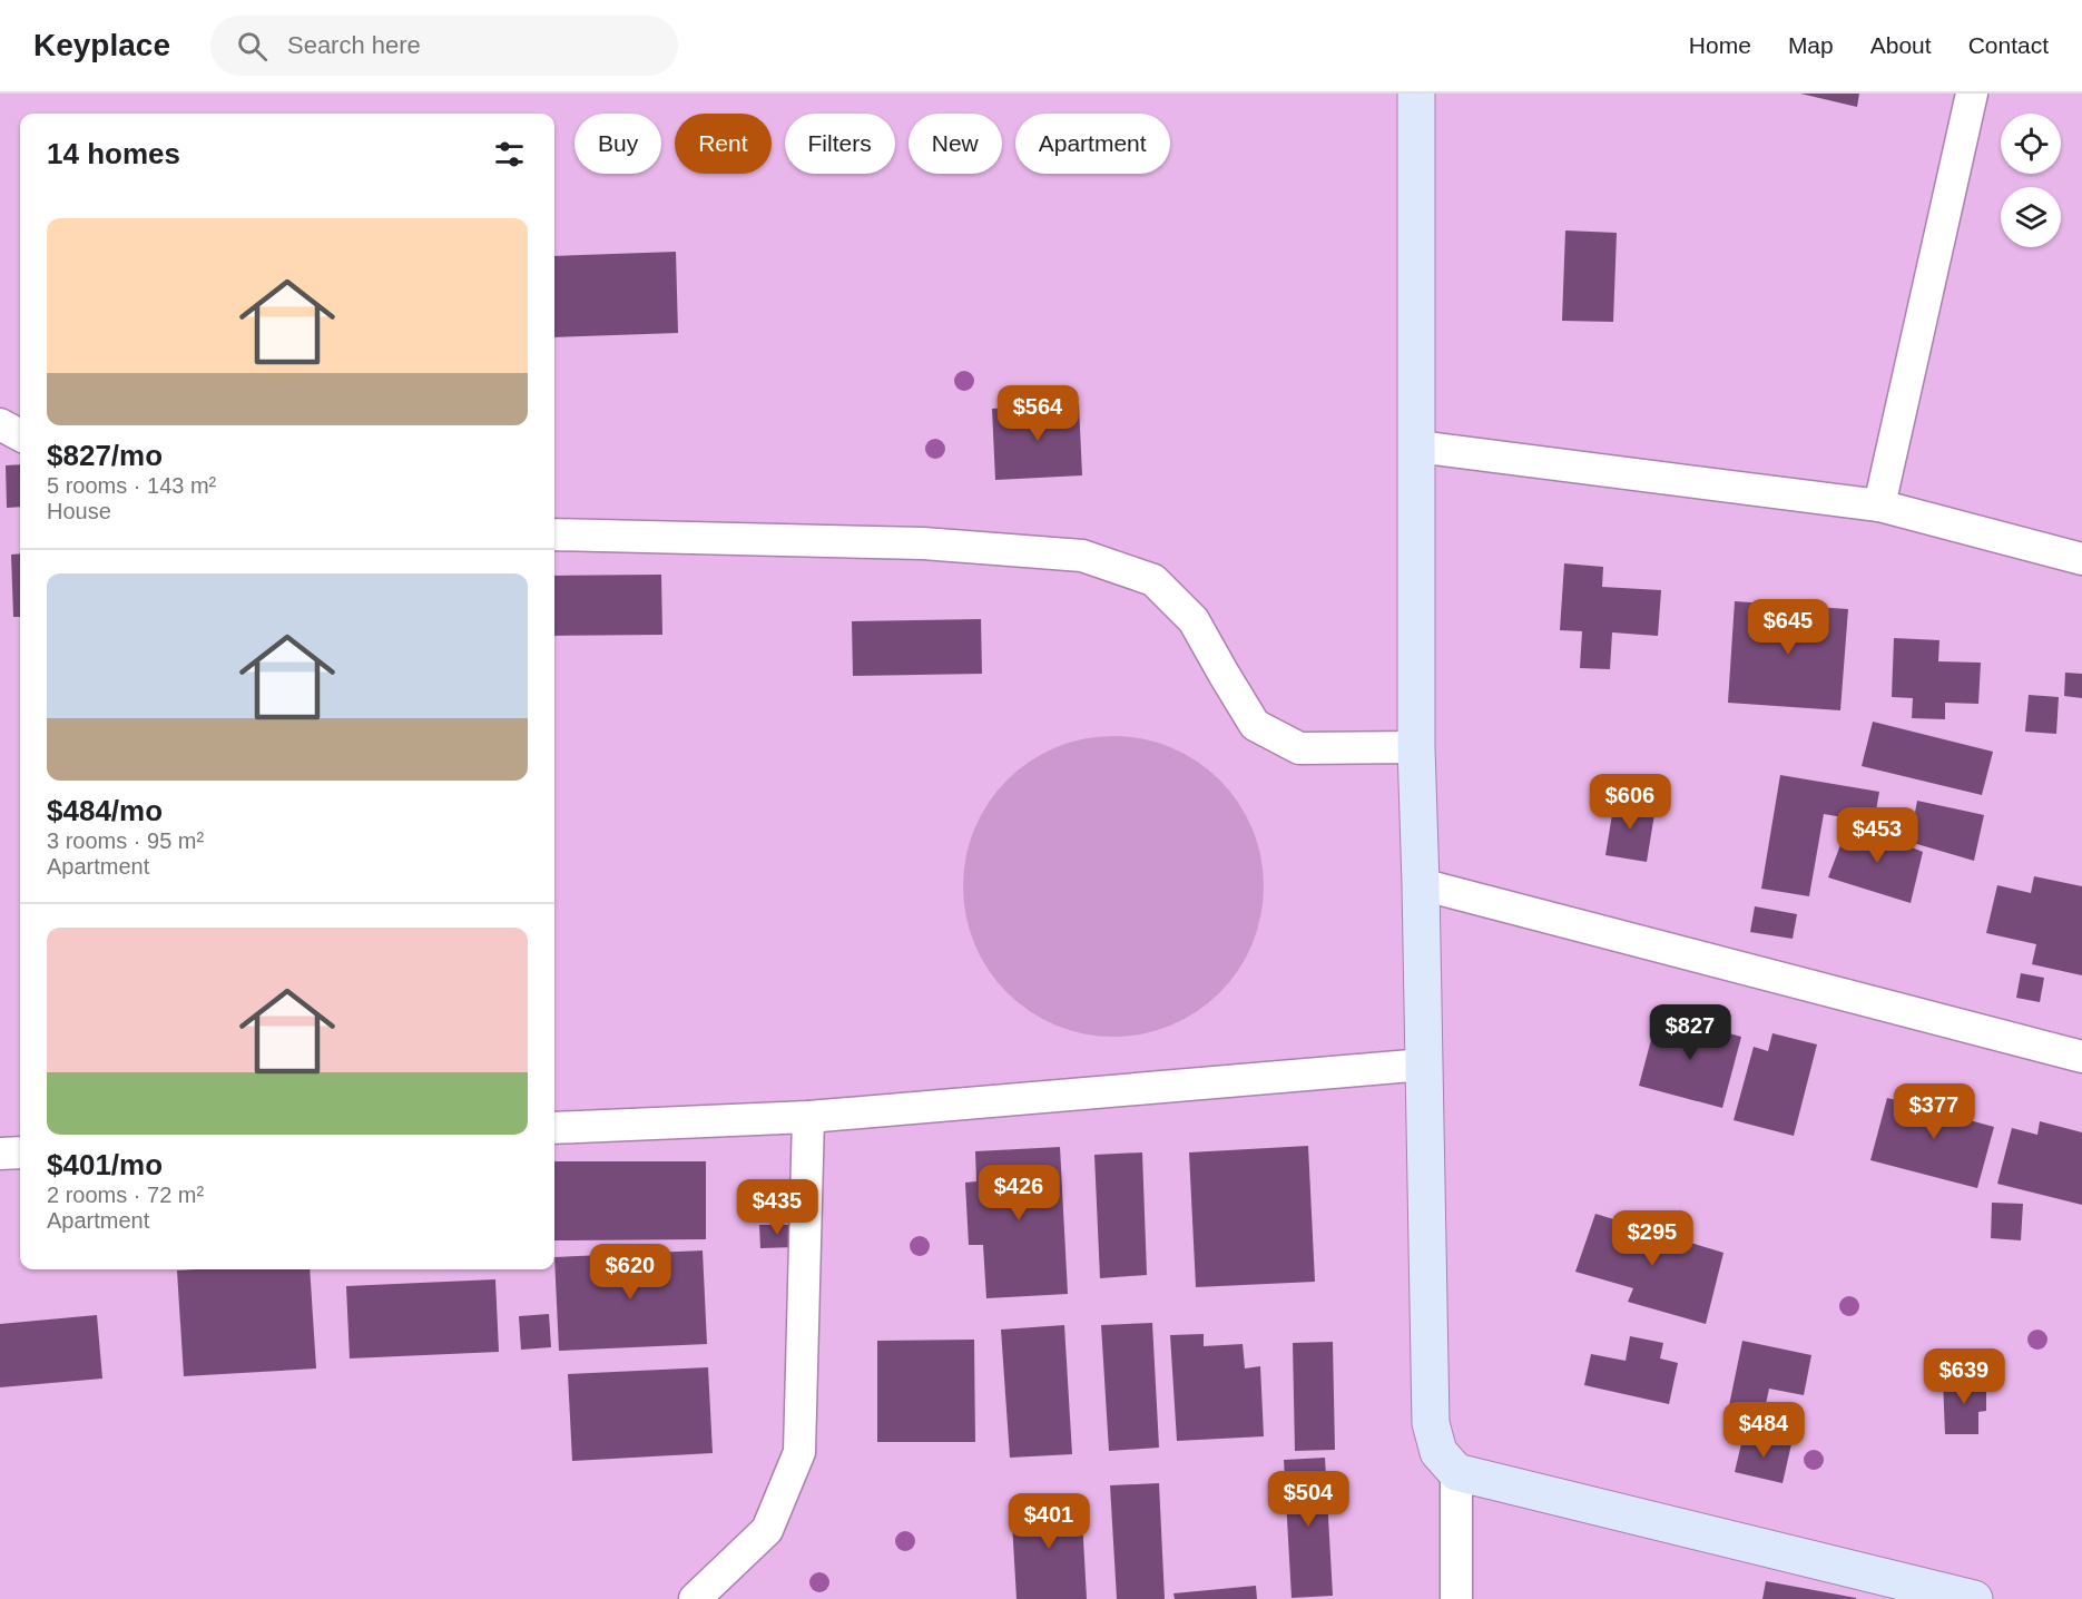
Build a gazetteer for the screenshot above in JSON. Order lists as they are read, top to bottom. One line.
{"page":{"header":"Keyplace","search":"Search here","nav":["Home","Map","About","Contact"],"chip":["Buy","Rent","Filters","New","Apartment"],"heading":"14 homes","list":[{"name":"$827/mo","note":"5 rooms · 143 m² · House"},{"name":"$484/mo","note":"3 rooms · 95 m² · Apartment"},{"name":"$401/mo","note":"2 rooms · 72 m² · Apartment"}],"price":["$564","$645","$606","$453","$827","$377","$426","$435","$295","$620","$639","$484","$504","$401"]}}
